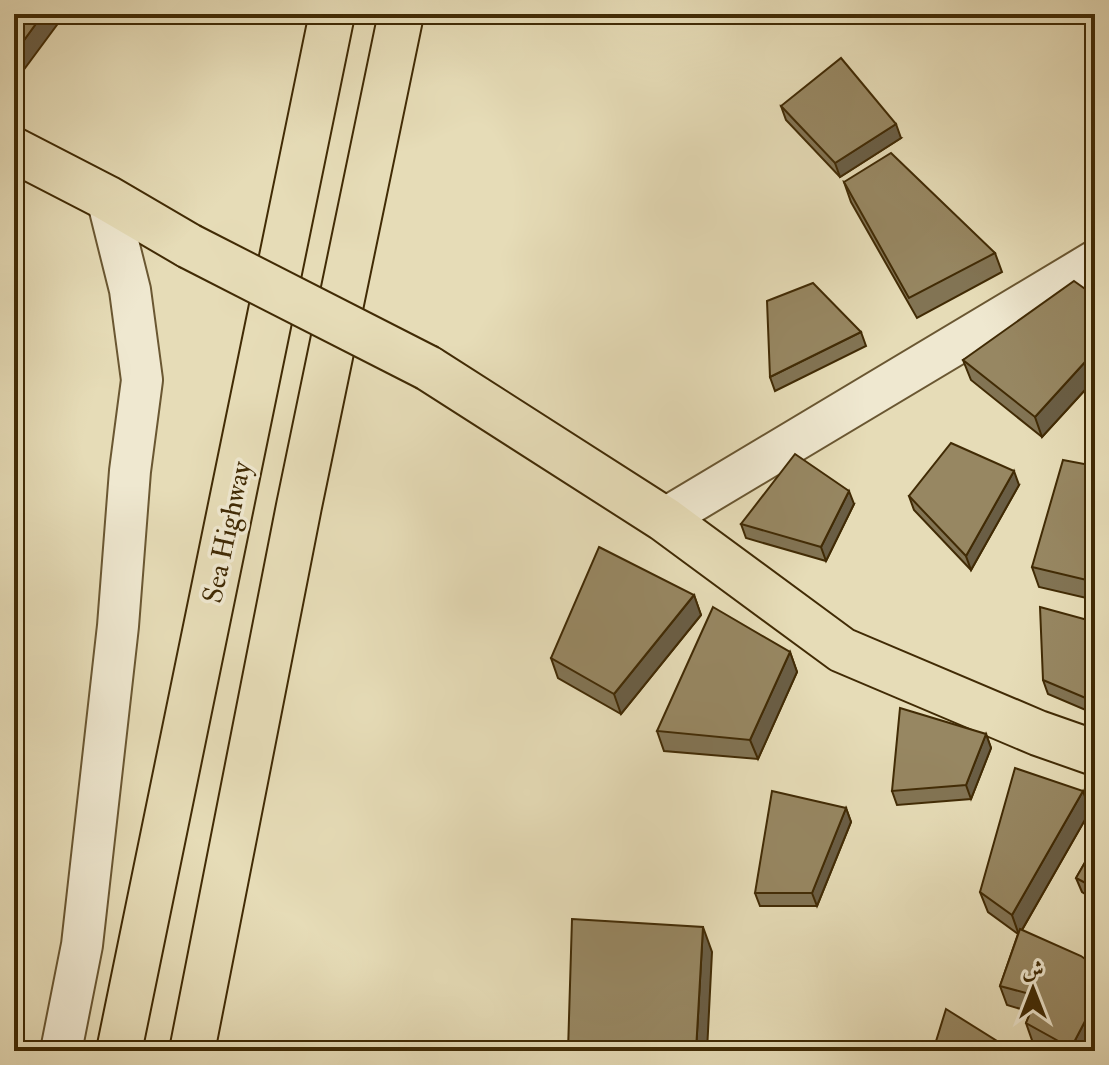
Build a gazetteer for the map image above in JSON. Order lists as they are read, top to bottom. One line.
{"streets":{"main road":["Sea Highway"]},"north":"top"}
